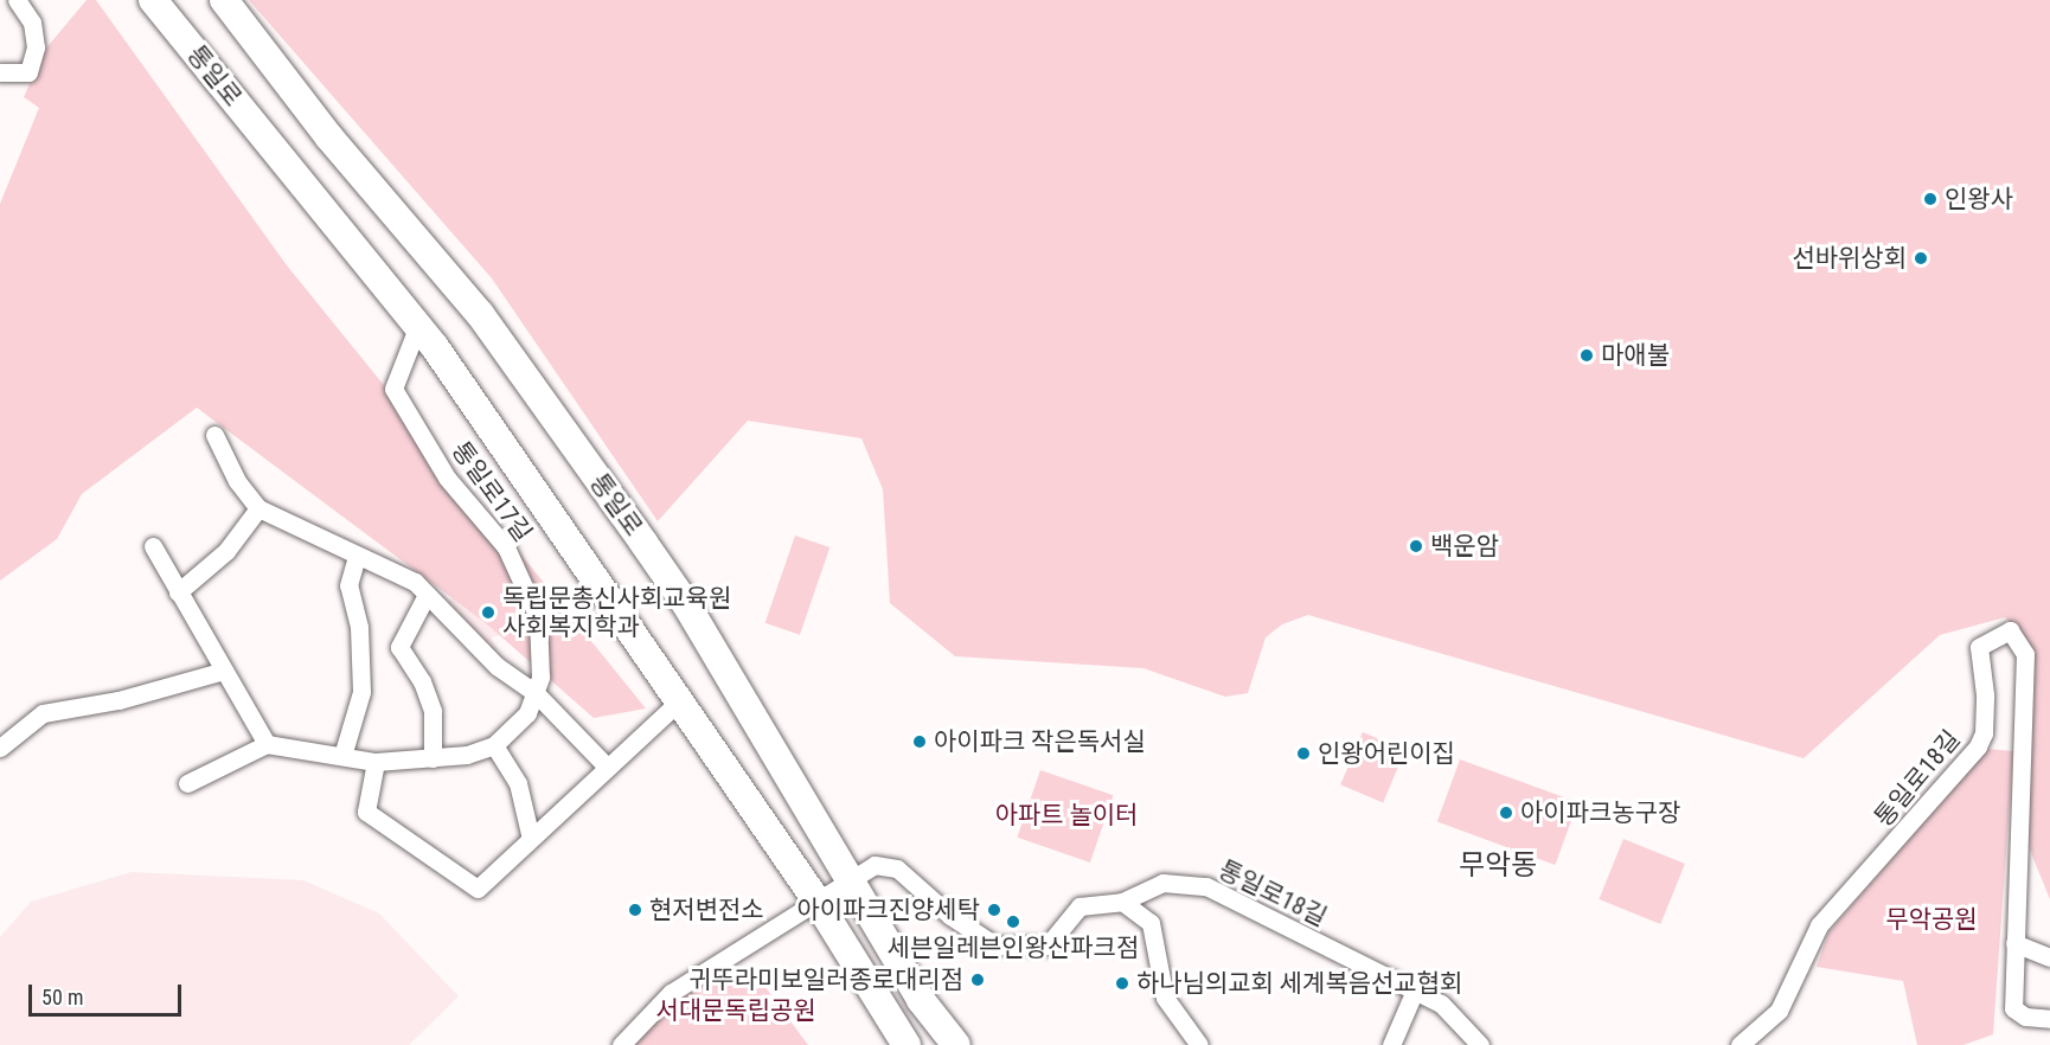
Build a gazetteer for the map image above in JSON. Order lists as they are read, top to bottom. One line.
{"streets":{"main road":["통일로"],"street":["통일로17길","통일로18길"]},"crossings":[["통일로","통일로17길"],["통일로","통일로18길"]],"districts":["무악동"],"parks":["아파트 놀이터","무악공원","서대문독립공원"],"places":["인왕사","선바위상회","마애불","백운암","독립문총신사회교육원 사회복지학과","아이파크 작은독서실","인왕어린이집","아이파크농구장","현저변전소","아이파크진양세탁","세븐일레븐인왕산파크점","귀뚜라미보일러종로대리점","하나님의교회 세계복음선교협회"],"scale_bar":"50 m"}
